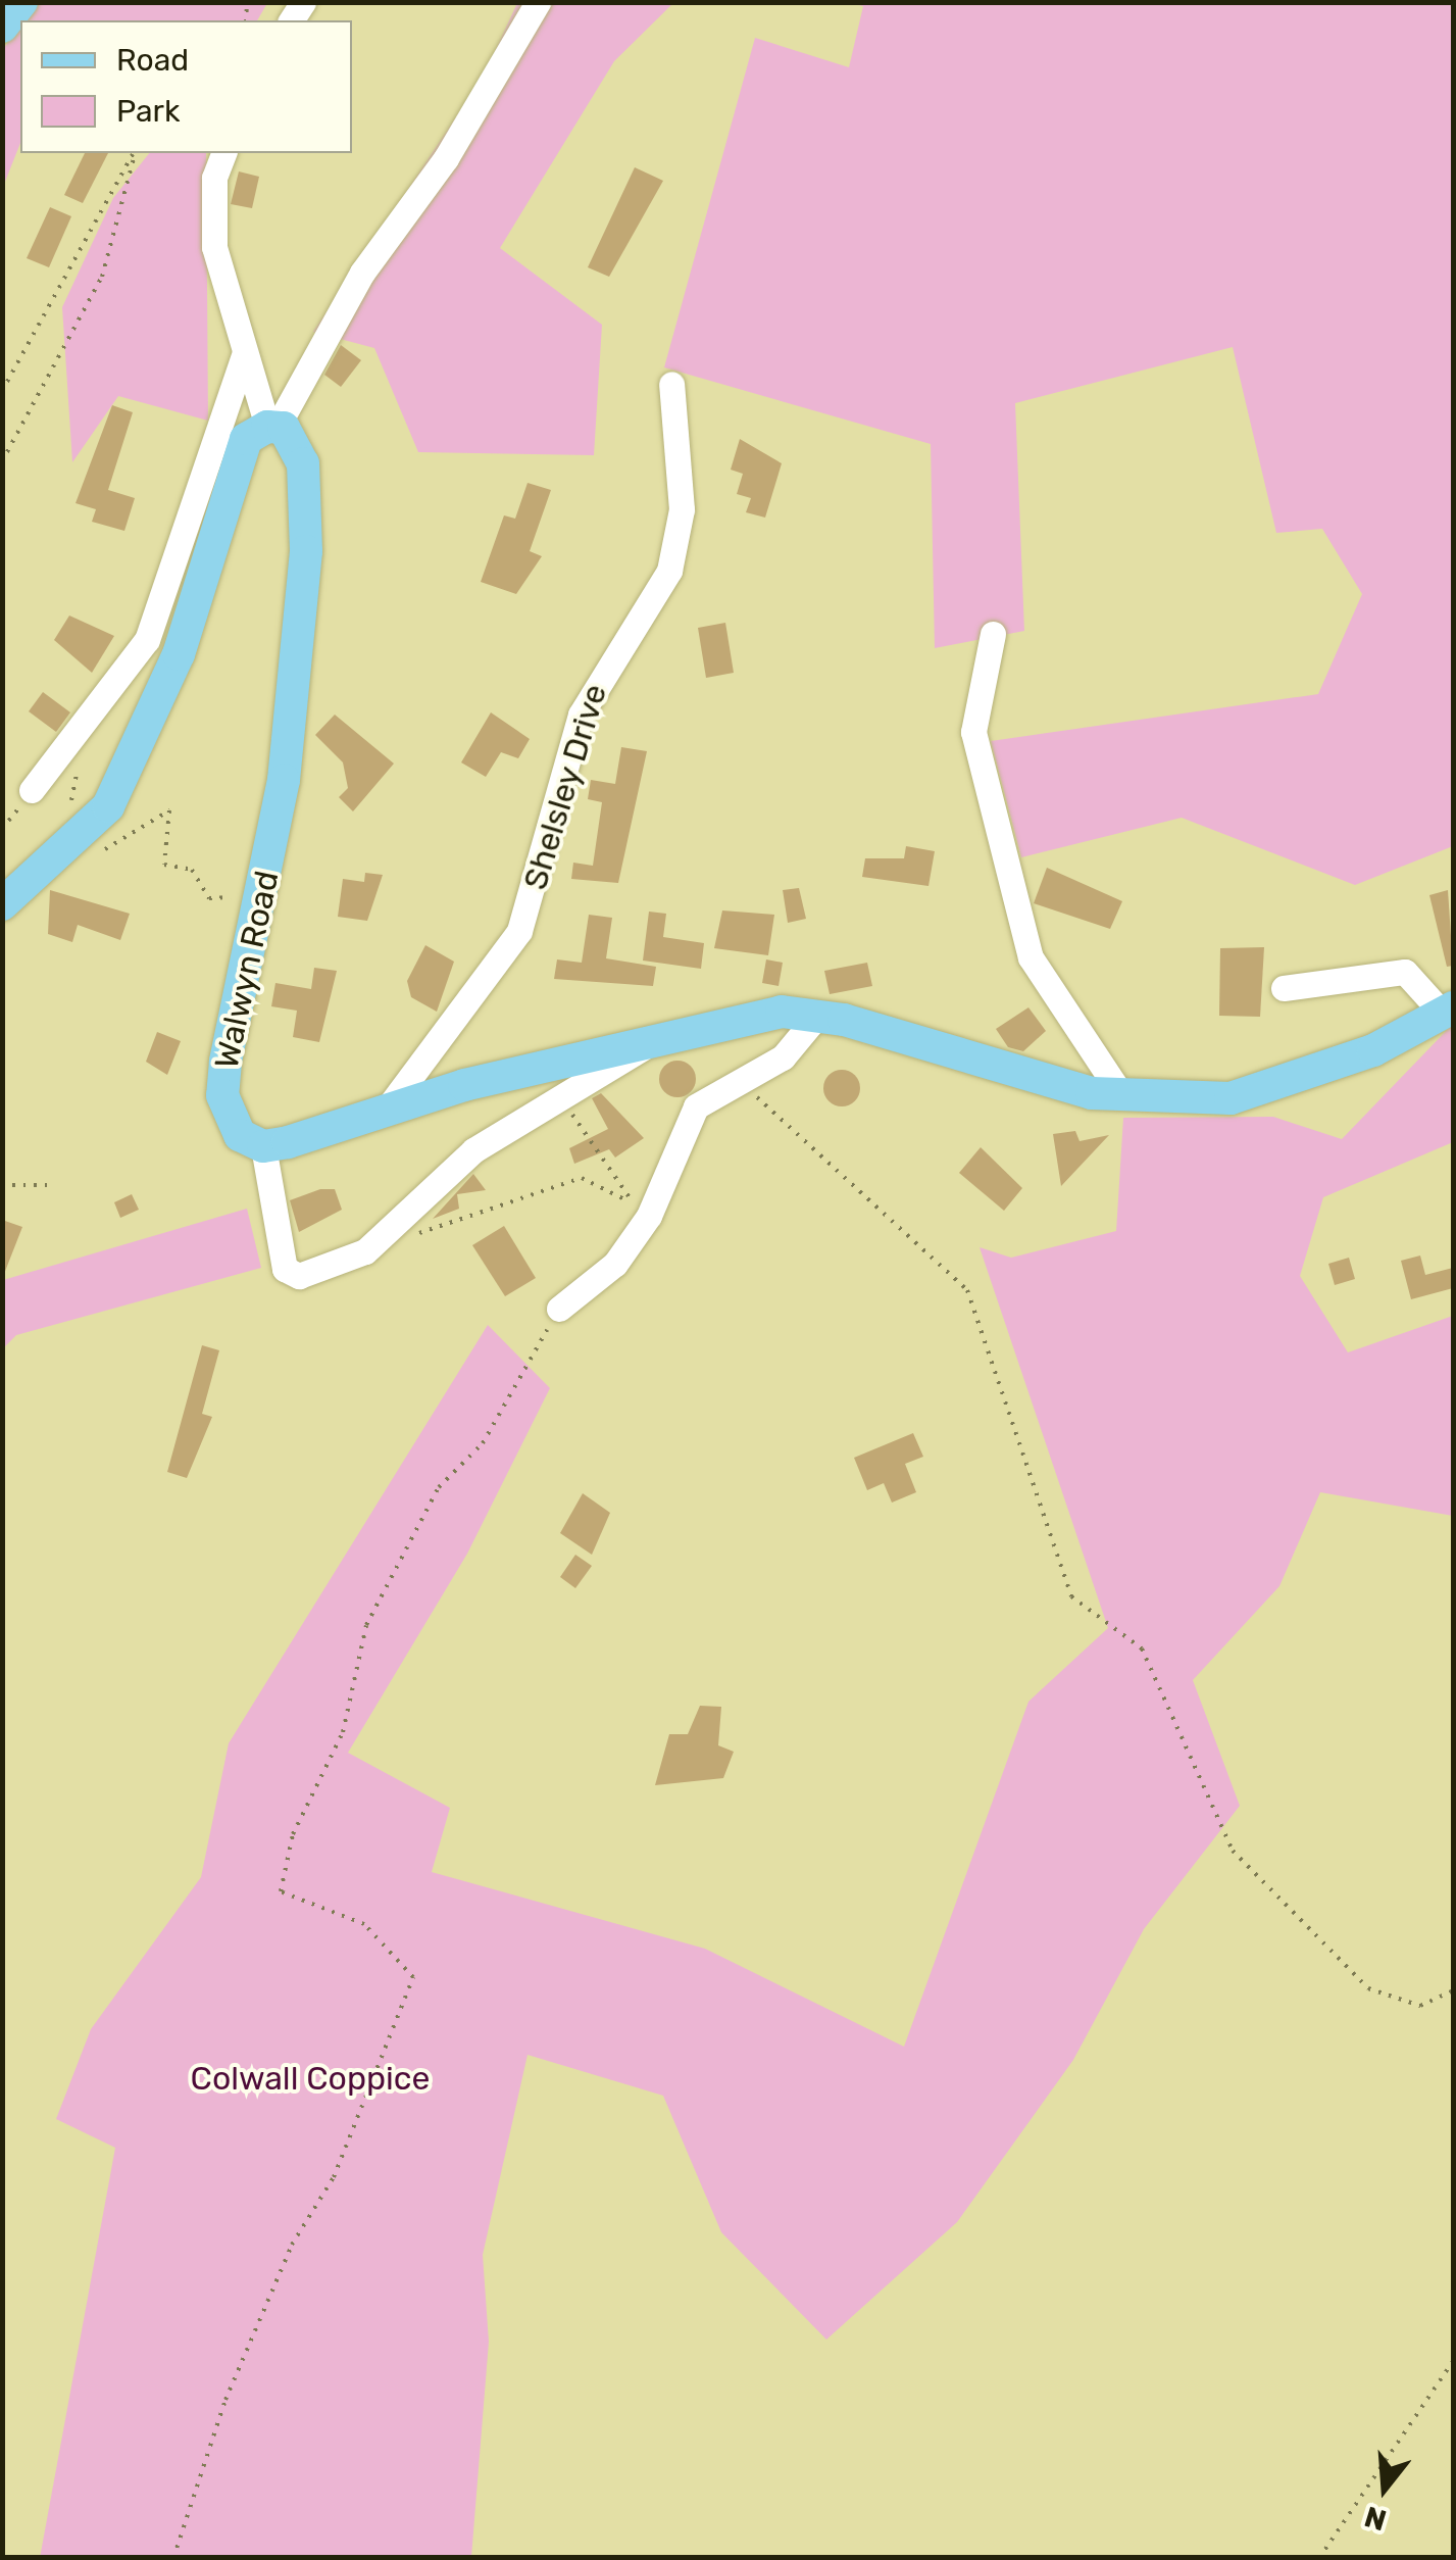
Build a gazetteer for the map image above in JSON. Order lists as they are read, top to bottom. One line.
{"streets":{"main road":["Walwyn Road"],"street":["Shelsley Drive"]},"parks":["Colwall Coppice"],"legend":["Road","Park"],"north":"bottom"}
